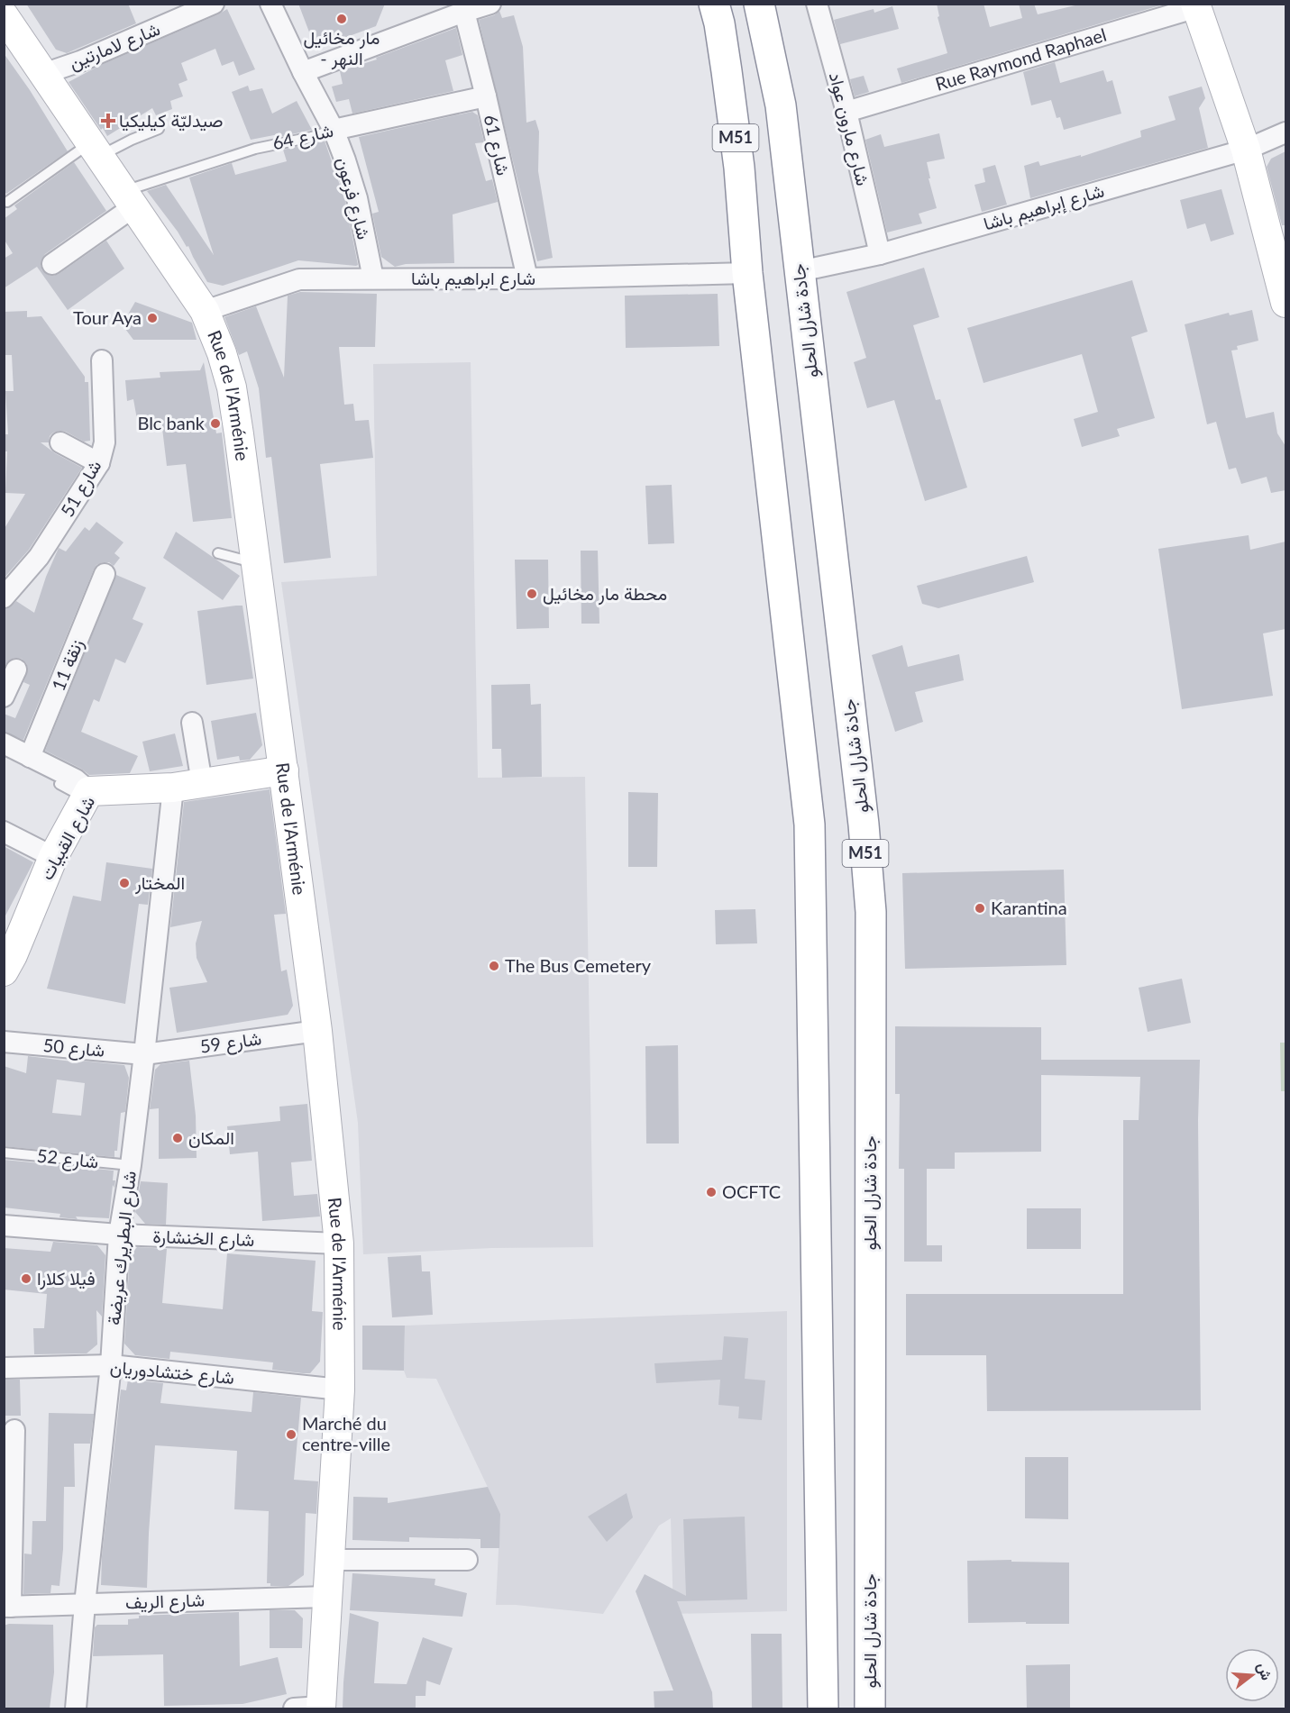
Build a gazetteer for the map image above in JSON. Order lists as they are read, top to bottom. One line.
{"streets":{"highway":["M51","جادة شارل الحلو"],"street":["شارع لامارتين","Rue Raymond Raphael","شارع مارون عواد","شارع 64","شارع 61","شارع فرعون","شارع إبراهيم باشا","شارع ابراهيم باشا","Rue de l'Arménie","شارع 51","زنقة 11","شارع القبيات","شارع 59","شارع 50","شارع الخنشارة","شارع البطريرك عريضة","شارع ختشادوريان","شارع الريف"],"lane":["شارع 52"]},"crossings":[["شارع لامارتين","Rue de l'Arménie"],["Rue Raymond Raphael","شارع مارون عواد"],["شارع مارون عواد","شارع إبراهيم باشا"],["شارع 64","شارع 61"],["شارع 64","شارع فرعون"],["شارع 64","Rue de l'Arménie"],["M51","شارع ابراهيم باشا"],["شارع 61","شارع ابراهيم باشا"],["شارع فرعون","شارع ابراهيم باشا"],["شارع إبراهيم باشا","جادة شارل الحلو"],["شارع ابراهيم باشا","Rue de l'Arménie"],["Rue de l'Arménie","شارع القبيات"],["Rue de l'Arménie","شارع 59"],["Rue de l'Arménie","شارع الخنشارة"],["Rue de l'Arménie","شارع ختشادوريان"],["Rue de l'Arménie","شارع الريف"],["شارع القبيات","شارع البطريرك عريضة"],["شارع 59","شارع 50"],["شارع 59","شارع البطريرك عريضة"],["شارع 50","شارع البطريرك عريضة"],["شارع 52","شارع البطريرك عريضة"],["شارع الخنشارة","شارع البطريرك عريضة"],["شارع البطريرك عريضة","شارع ختشادوريان"],["شارع البطريرك عريضة","شارع الريف"]],"places":{"other":["مار مخائيل - النهر","Tour Aya","Blc bank","محطة مار مخائيل","المختار","Karantina","The Bus Cemetery","المكان","OCFTC","فيلا كلارا","Marché du centre-ville"],"health":["صيدليّة كيليكيا"]},"north":"right"}
